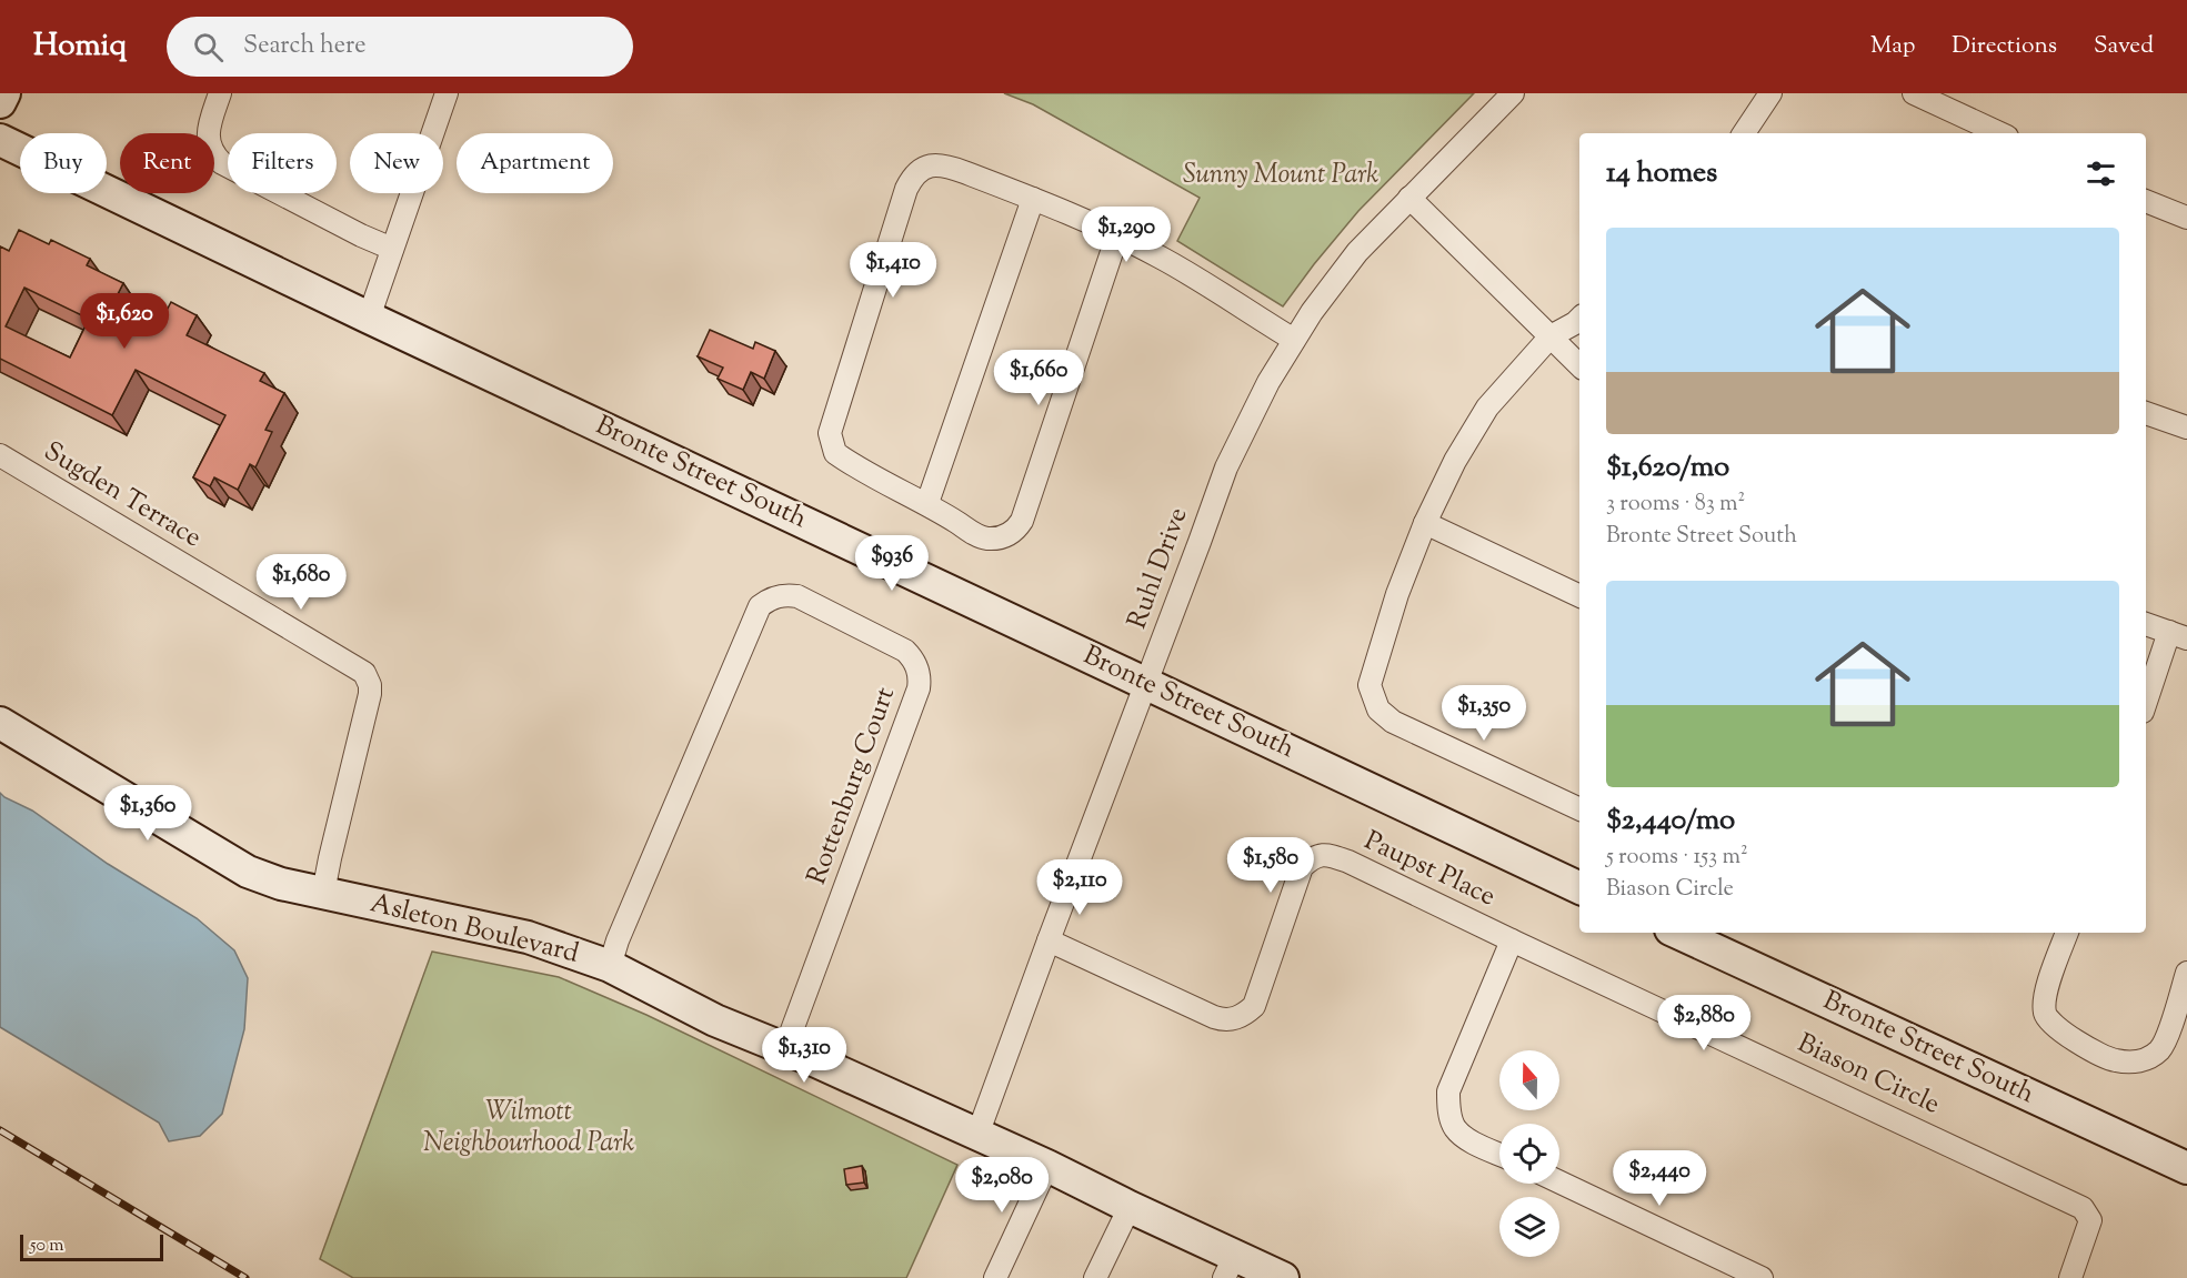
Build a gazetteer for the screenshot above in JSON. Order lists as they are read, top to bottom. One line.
{"streets":{"main road":["Bronte Street South","Asleton Boulevard"],"street":["Sugden Terrace","Ruhl Drive","Rottenburg Court","Paupst Place","Biason Circle"]},"crossings":[["Bronte Street South","Ruhl Drive"],["Sugden Terrace","Asleton Boulevard"],["Ruhl Drive","Paupst Place"],["Ruhl Drive","Asleton Boulevard"],["Rottenburg Court","Asleton Boulevard"],["Paupst Place","Biason Circle"]],"parks":["Sunny Mount Park","Wilmott Neighbourhood Park"],"scale_bar":"50 m","north":"top","page":{"header":"Homiq","search":"Search here","nav":["Map","Directions","Saved"],"chip":["Buy","Rent","Filters","New","Apartment"],"heading":"14 homes","price":["$1,290","$1,410","$1,620","$1,660","$936","$1,680","$1,350","$1,360","$1,580","$2,110","$2,880","$1,310","$2,440","$2,080"],"list":[{"name":"$1,620/mo","note":"3 rooms · 83 m² · Bronte Street South"},{"name":"$2,440/mo","note":"5 rooms · 153 m² · Biason Circle"}],"scale":"50 m"}}
